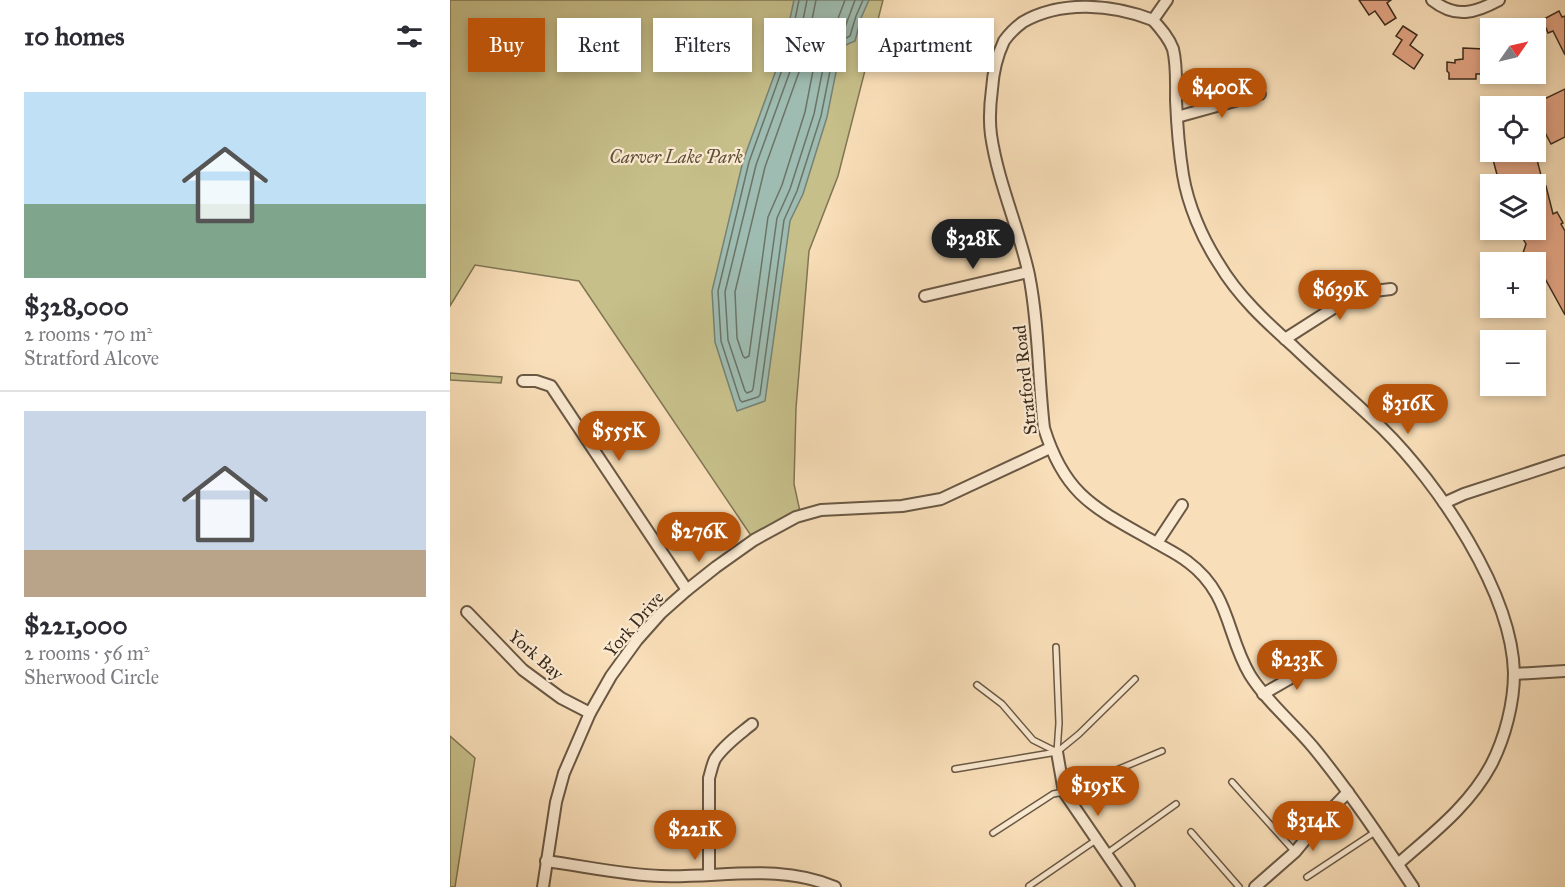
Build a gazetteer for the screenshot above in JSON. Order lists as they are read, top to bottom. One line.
{"streets":{"street":["Stratford Road","York Drive","York Bay"]},"crossings":[["Stratford Road","York Drive"],["York Drive","York Bay"]],"parks":["Carver Lake Park"],"north":"top right","page":{"heading":"10 homes","map_buttons":["+","−"],"chip":["Buy","Rent","Filters","New","Apartment"],"price":["$400K","$328K","$639K","$316K","$555K","$276K","$233K","$195K","$314K","$221K"],"list":[{"name":"$328,000","note":"2 rooms · 70 m² · Stratford Alcove"},{"name":"$221,000","note":"2 rooms · 56 m² · Sherwood Circle"}]}}
